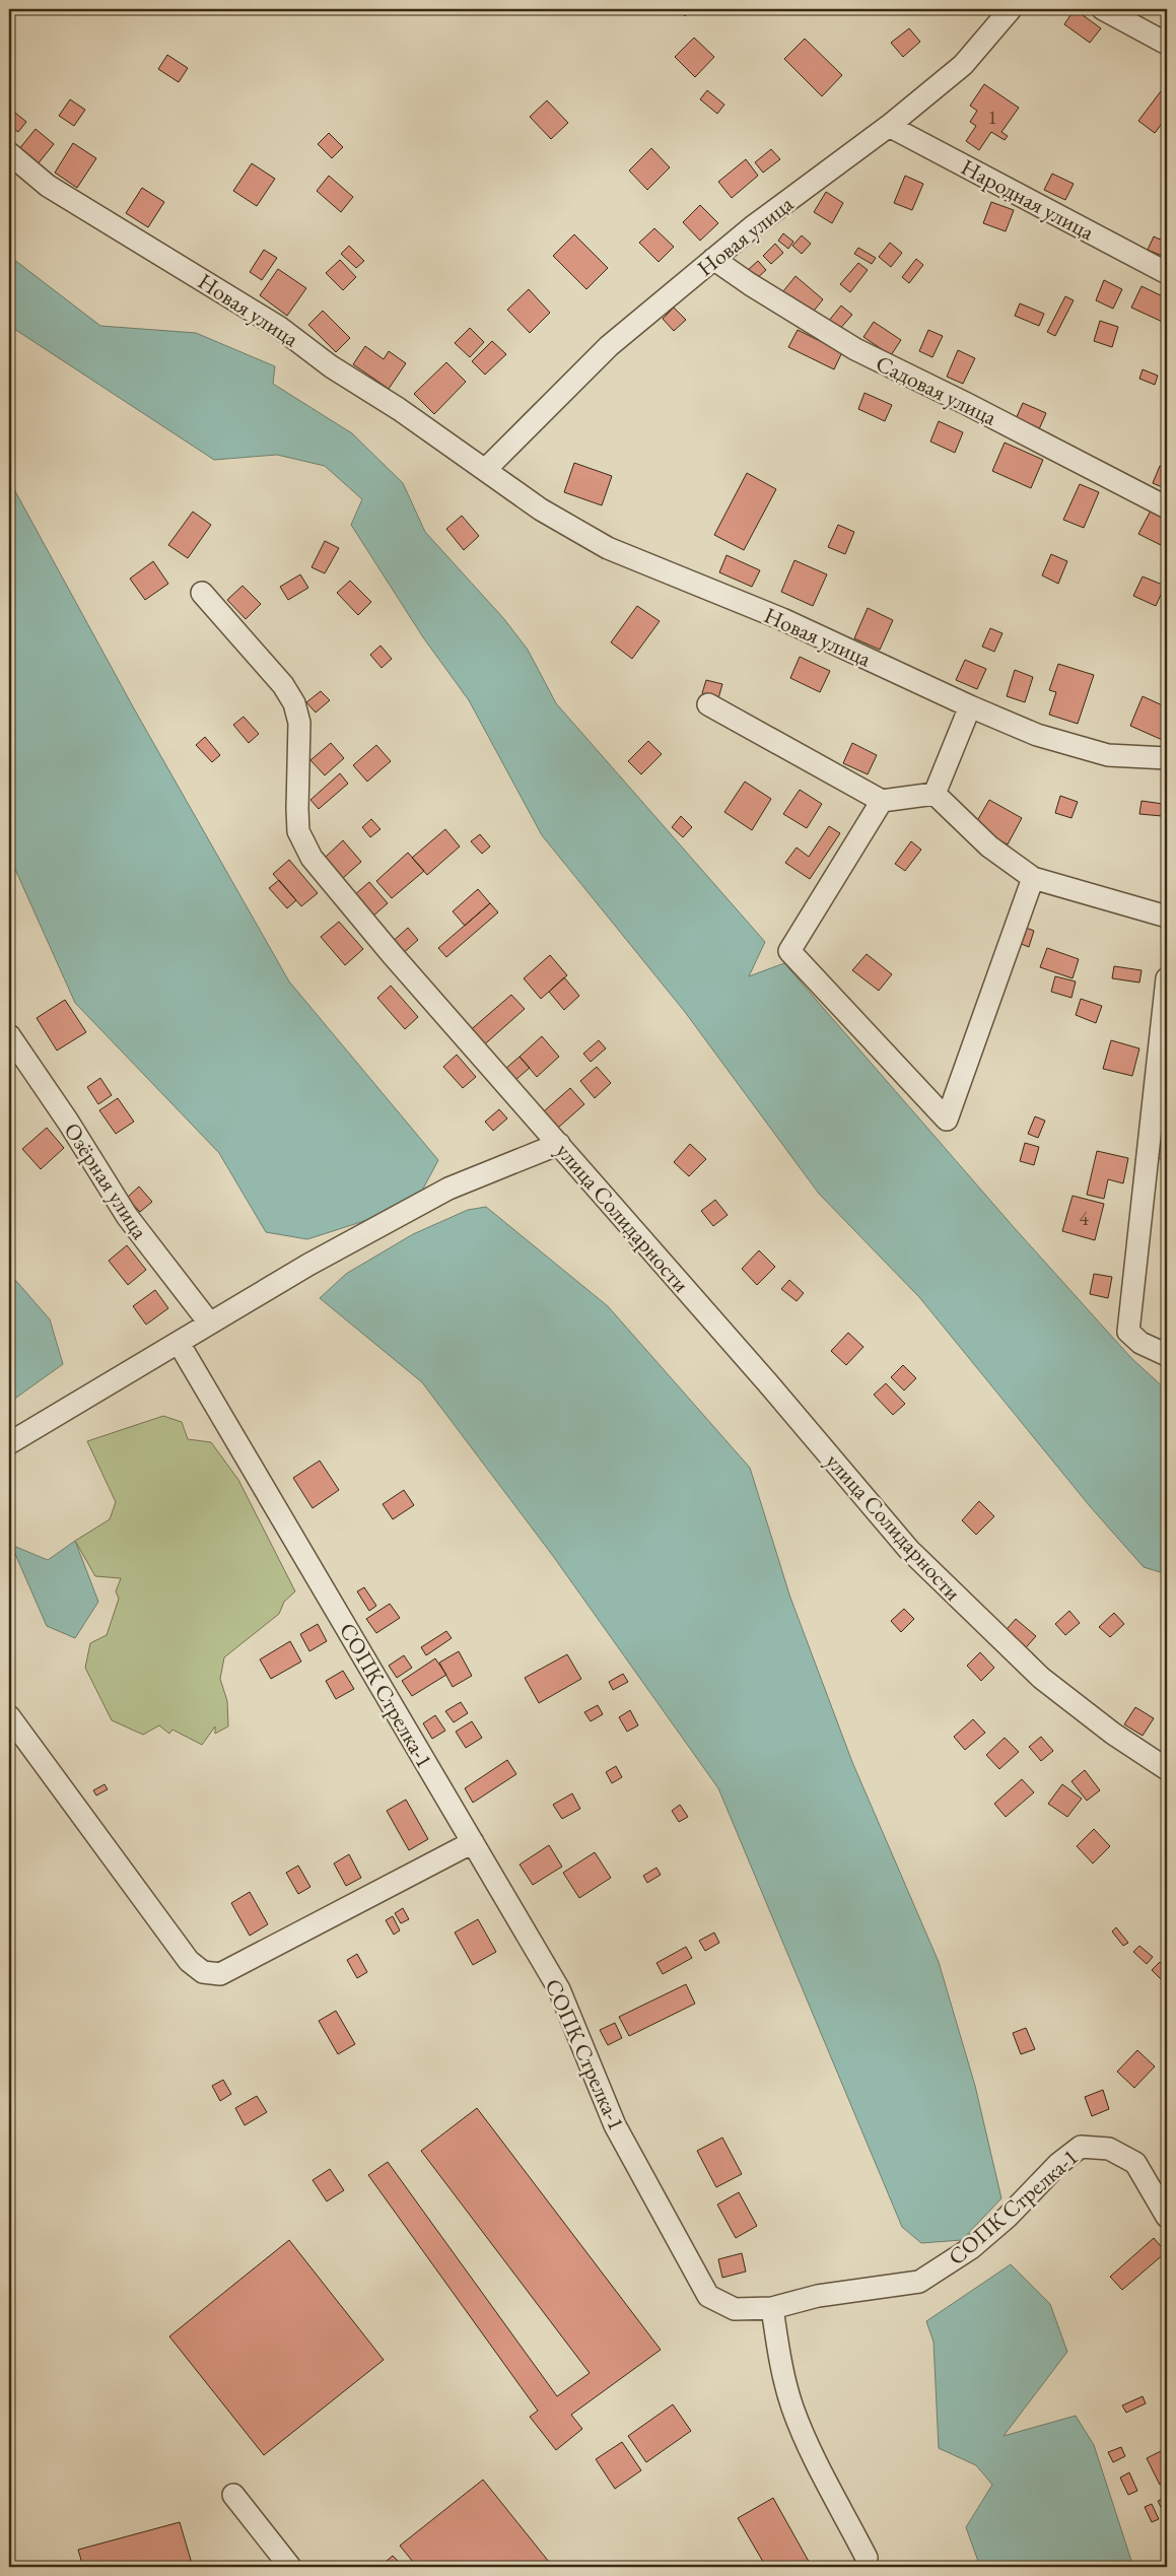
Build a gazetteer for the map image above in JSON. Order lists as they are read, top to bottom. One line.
{"streets":{"street":["Народная улица","Новая улица","Садовая улица","Озёрная улица","улица Солидарности","СОПК Стрелка-1"]},"crossings":[["Народная улица","Новая улица"],["Новая улица","Садовая улица"]],"house_numbers":["1","4"]}
